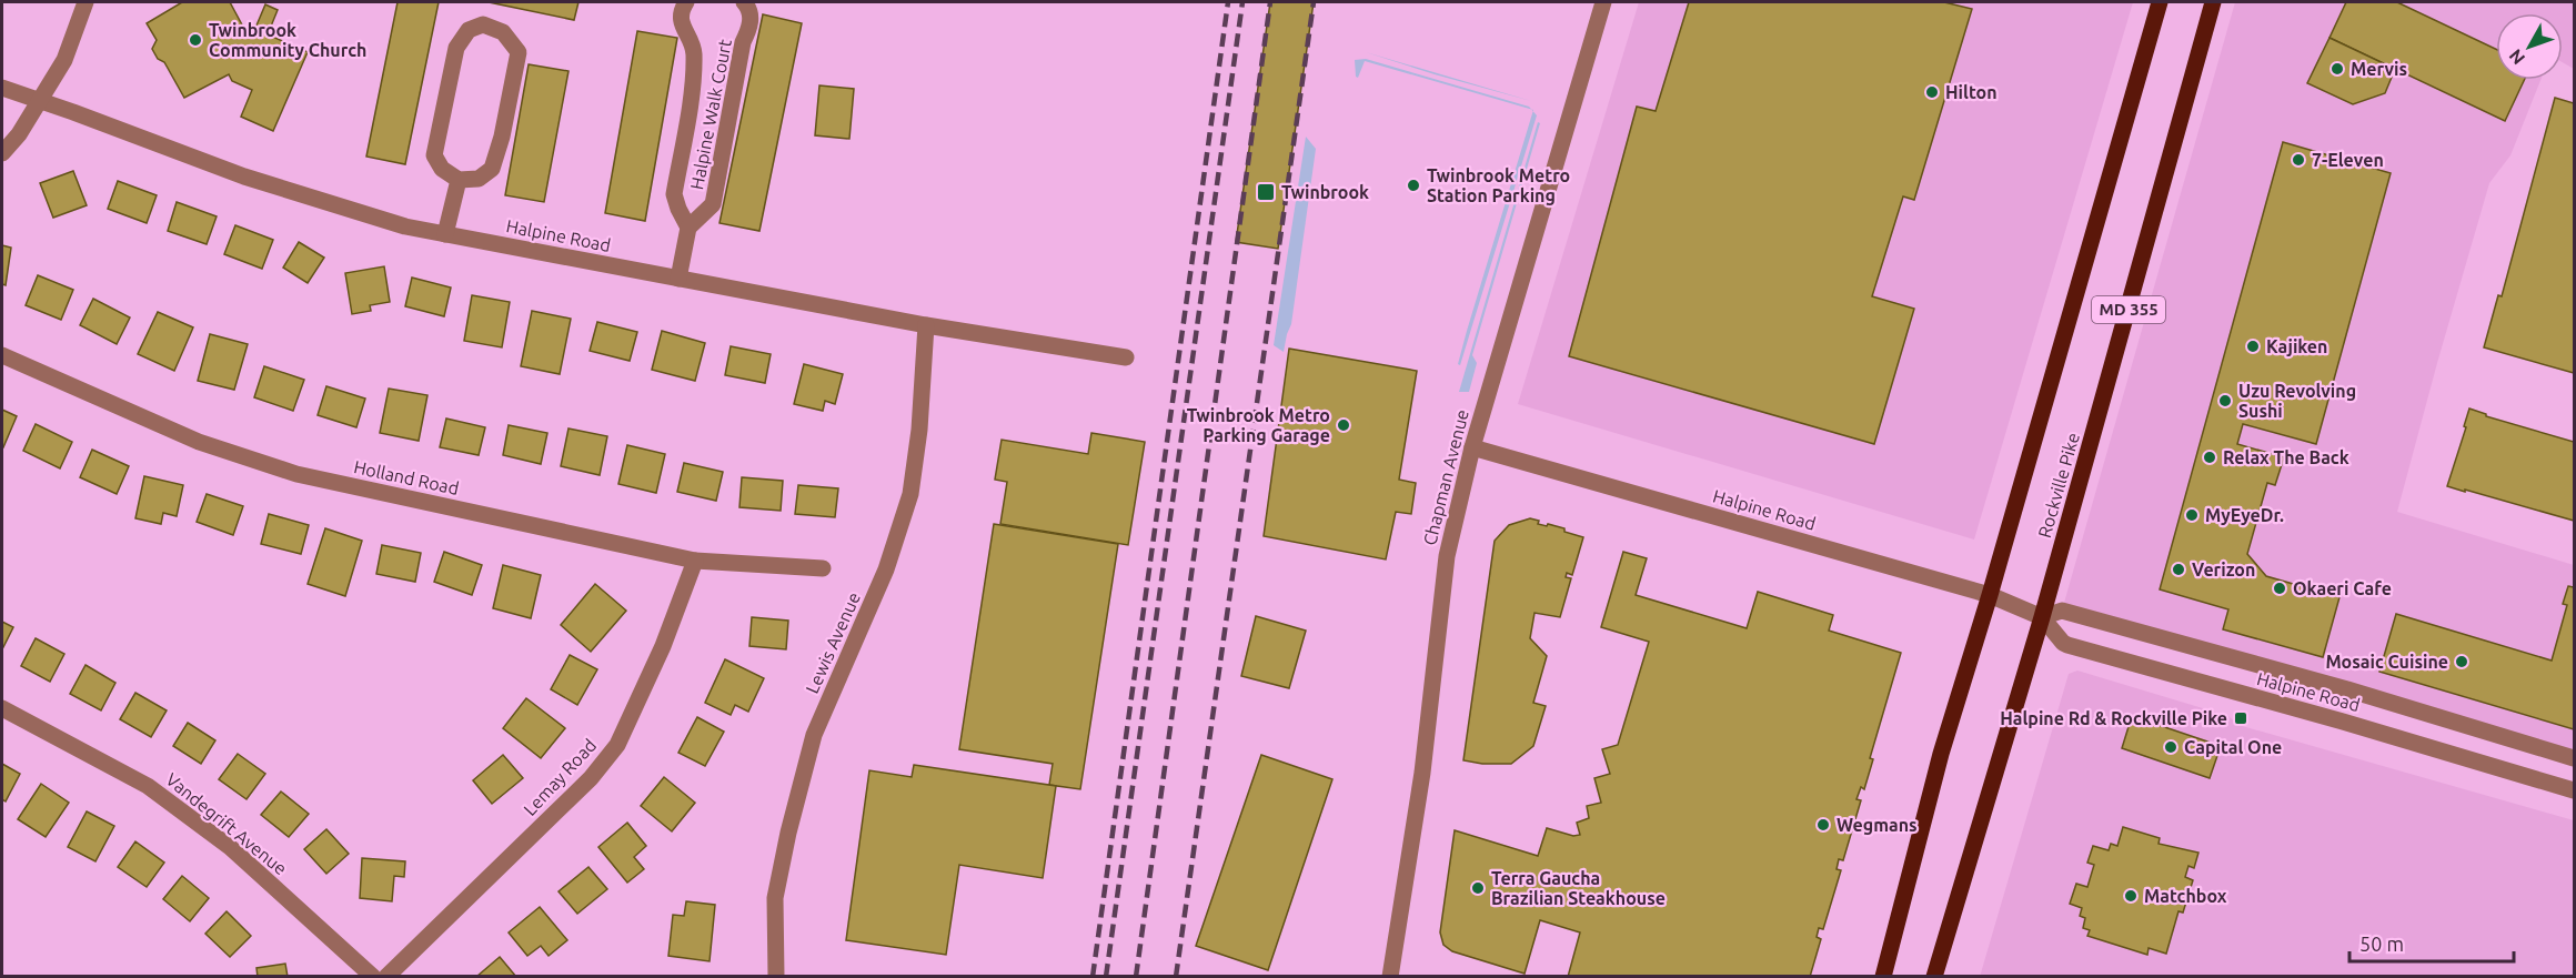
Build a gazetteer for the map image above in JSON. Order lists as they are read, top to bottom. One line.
{"streets":{"main road":["MD 355","Rockville Pike"],"street":["Halpine Walk Court","Halpine Road","Holland Road","Chapman Avenue","Lewis Avenue","Lemay Road","Vandegrift Avenue"]},"crossings":[["Halpine Road","Chapman Avenue"],["Halpine Road","Rockville Pike"],["Halpine Road","Lewis Avenue"],["Holland Road","Lemay Road"]],"places":{"other":["Twinbrook Community Church","Mervis","Hilton","7-Eleven","Twinbrook Metro Station Parking","Kajiken","Uzu Revolving Sushi","Twinbrook Metro Parking Garage","Relax The Back","MyEyeDr.","Verizon","Okaeri Cafe","Mosaic Cuisine","Capital One","Wegmans","Terra Gaucha Brazilian Steakhouse","Matchbox"],"transit":["Twinbrook","Halpine Rd & Rockville Pike"]},"scale_bar":"50 m","north":"bottom left"}
